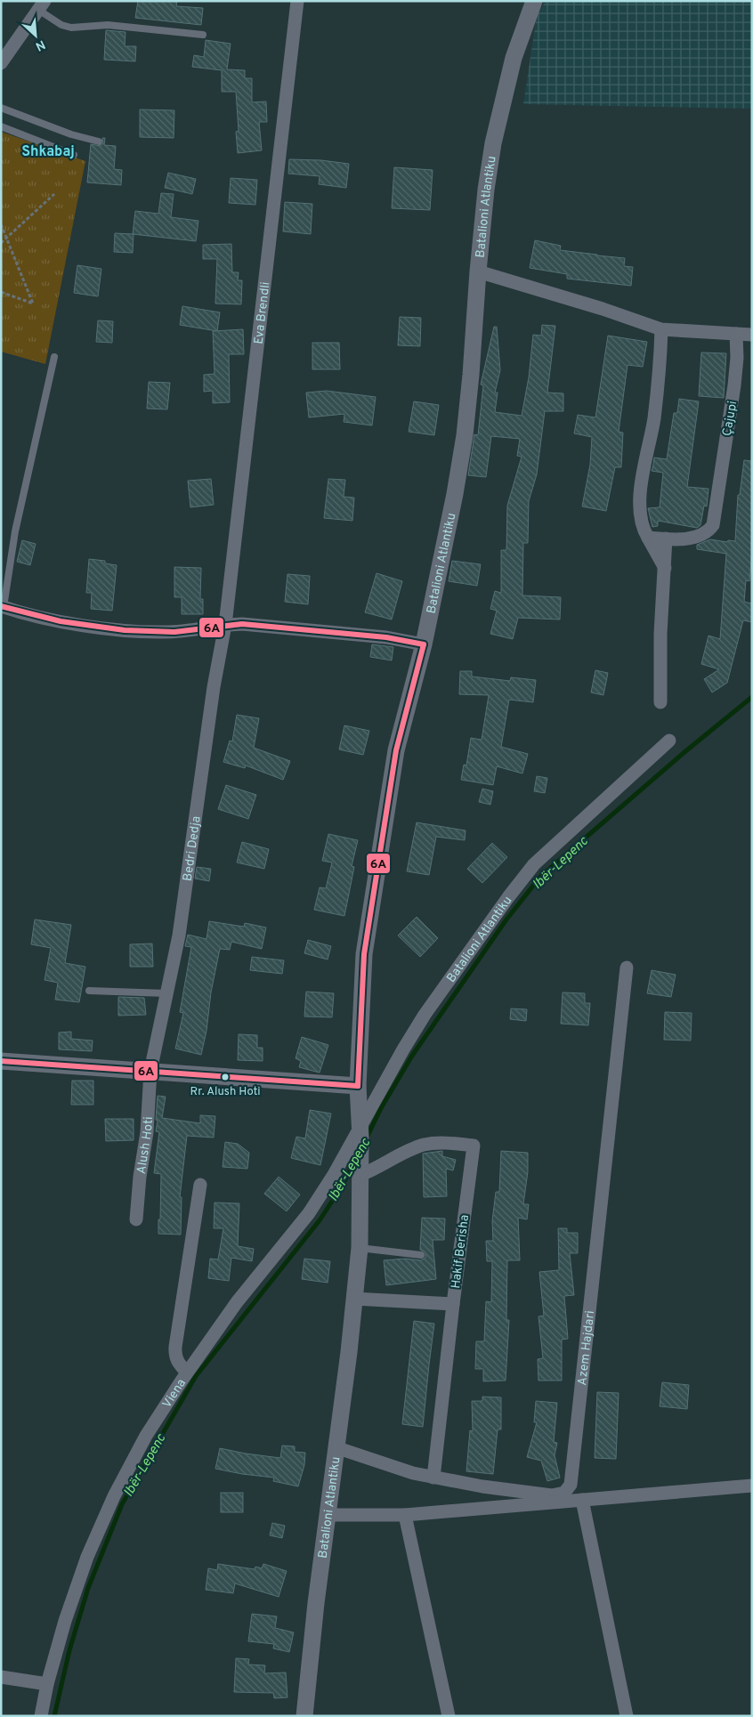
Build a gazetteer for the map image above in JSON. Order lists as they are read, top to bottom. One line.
{"streets":{"street":["Batalioni Atlantiku","Eva Brendli","Çajupi","Bedri Dedja","Alush Hoti","Hakif Berisha","Azem Hajdari","Viena"]},"crossings":[["Batalioni Atlantiku","Hakif Berisha"],["Batalioni Atlantiku","Azem Hajdari"],["Batalioni Atlantiku","Viena"],["Eva Brendli","Bedri Dedja"],["Bedri Dedja","Alush Hoti"],["Hakif Berisha","Azem Hajdari"]],"districts":["Shkabaj"],"water":["Ibër-Lepenc"],"places":["Rr. Alush Hoti"],"lines":["transit line 6A"],"north":"bottom right"}
